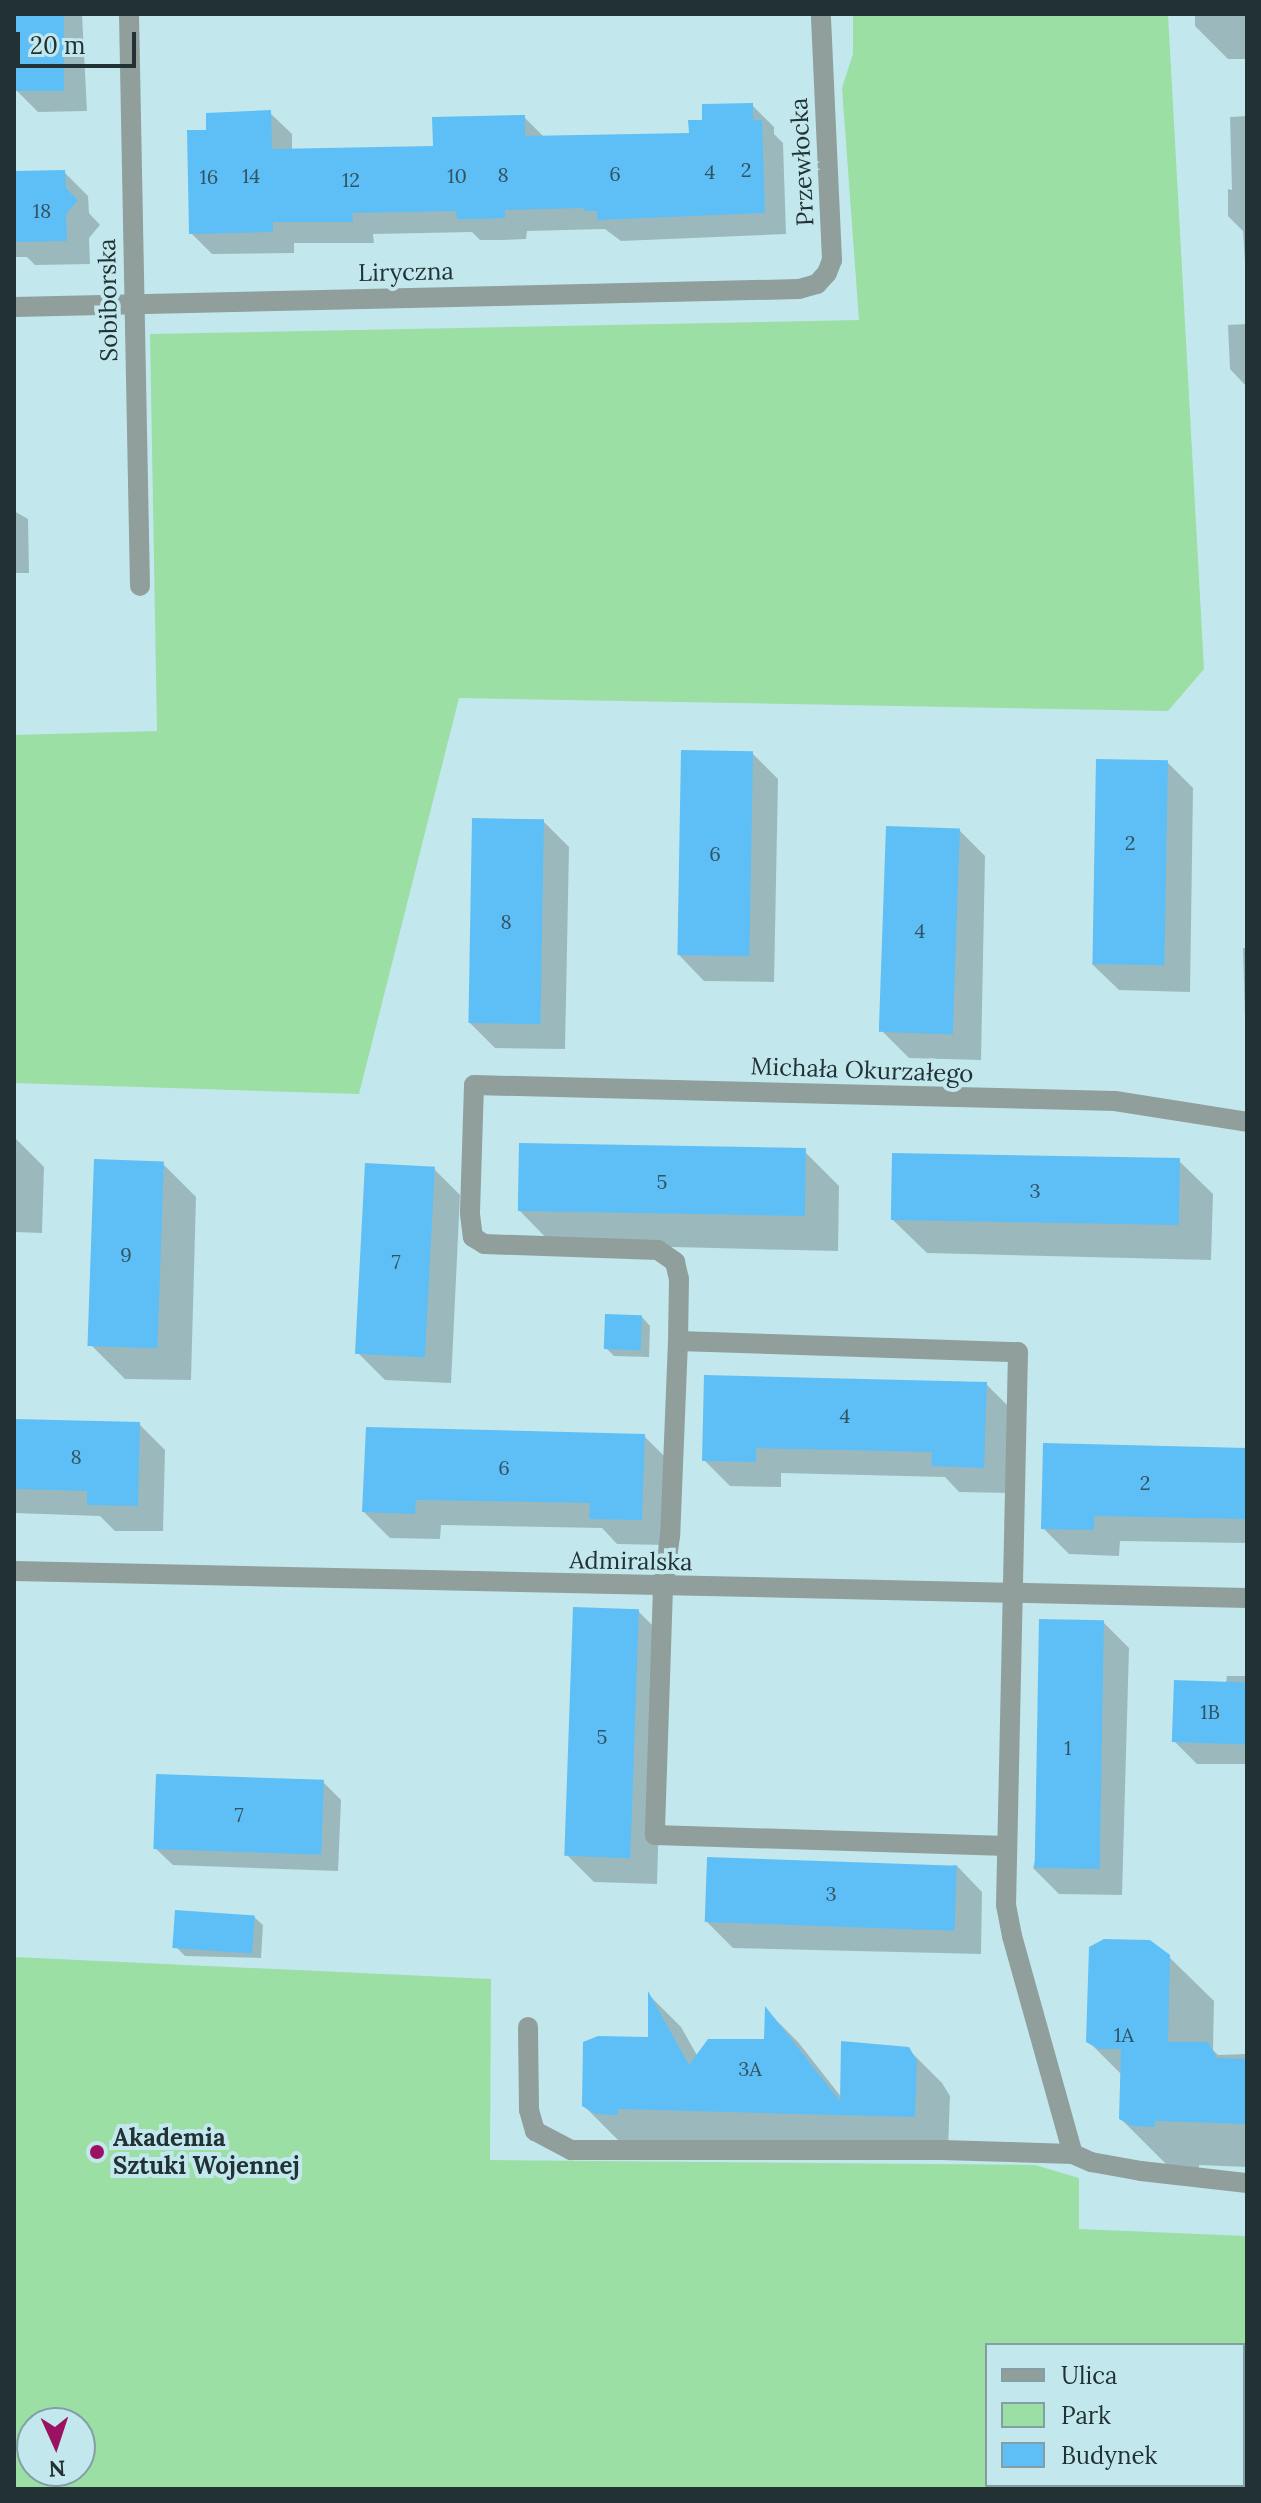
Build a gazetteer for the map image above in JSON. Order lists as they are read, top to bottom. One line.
{"streets":{"street":["Przewłocka","Liryczna","Sobiborska","Michała Okurzałego","Admiralska"]},"crossings":[["Przewłocka","Liryczna"],["Liryczna","Sobiborska"]],"places":["Akademia Sztuki Wojennej"],"house_numbers":["2","4","6","8","14","10","16","12","18","2","6","8","4","5","3","9","7","4","8","6","2","1B","5","1","7","3","1A","3A"],"legend":["Ulica","Park","Budynek"],"scale_bar":"20 m","north":"bottom"}
